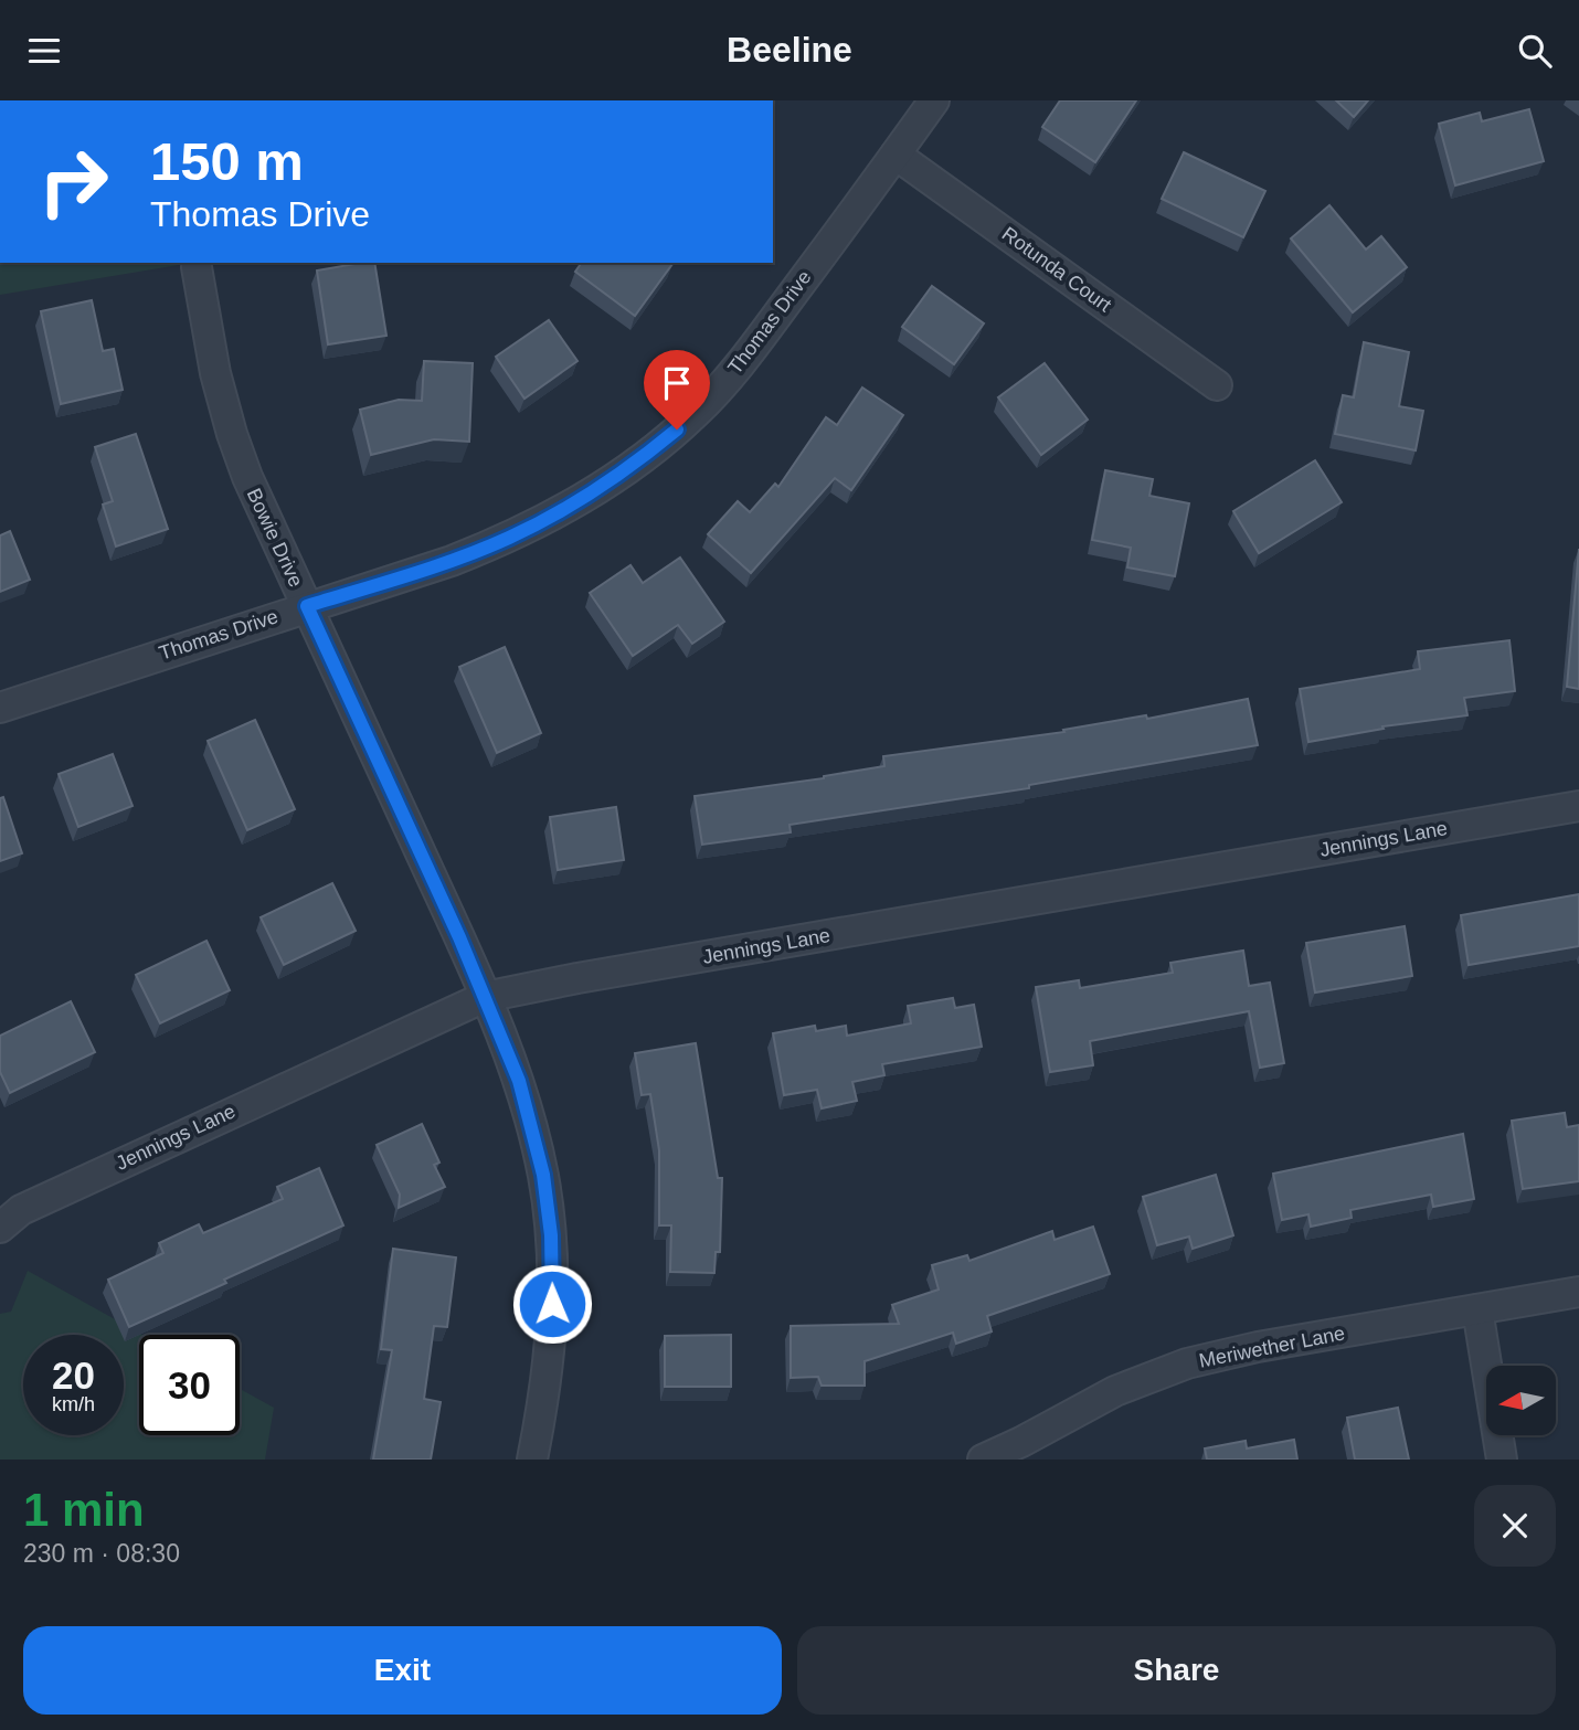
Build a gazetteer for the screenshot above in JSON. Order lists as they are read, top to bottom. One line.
{"streets":{"street":["Rotunda Court","Thomas Drive","Bowie Drive","Jennings Lane","Meriwether Lane"]},"crossings":[["Rotunda Court","Thomas Drive"],["Thomas Drive","Bowie Drive"],["Bowie Drive","Jennings Lane"]],"north":"left","page":{"header":"Beeline","turn":["150 m","Thomas Drive"],"speed":"20 km/h","limit":"30","heading":["1 min","230 m · 08:30"],"buttons":["Exit","Share"]}}
